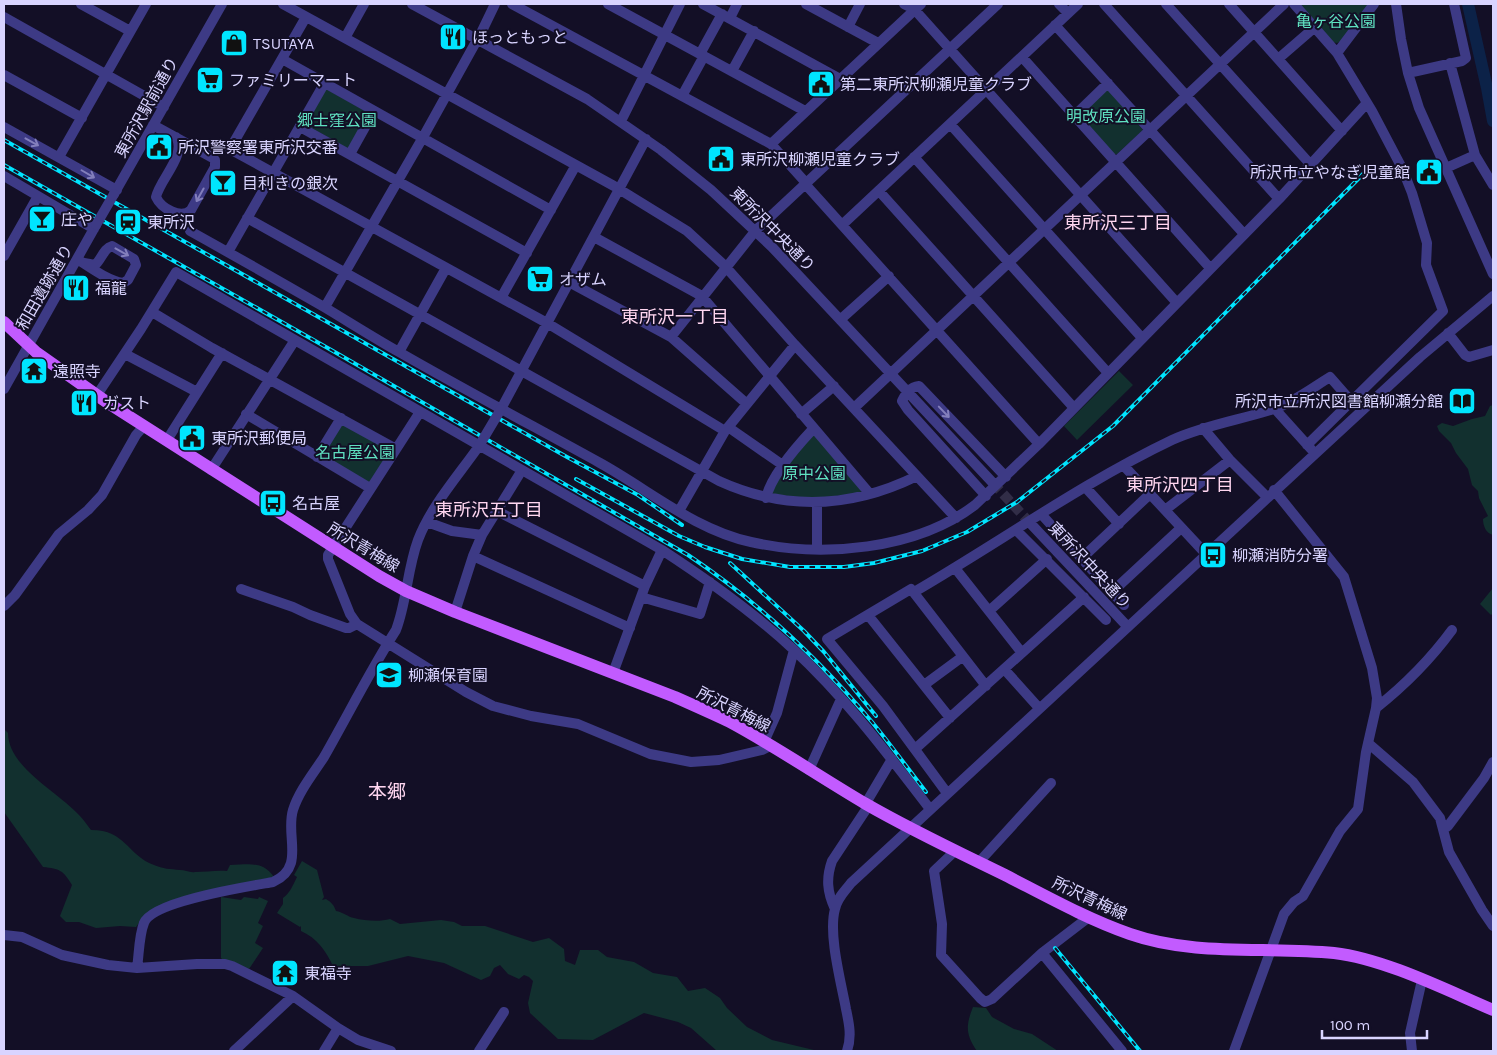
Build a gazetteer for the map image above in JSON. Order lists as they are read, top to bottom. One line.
{"streets":{"main road":["所沢青梅線"],"street":["東所沢駅前通り","東所沢中央通り","和田遺跡通り"]},"crossings":[["東所沢駅前通り","和田遺跡通り"],["和田遺跡通り","所沢青梅線"]],"districts":["東所沢三丁目","東所沢一丁目","東所沢四丁目","東所沢五丁目","本郷"],"parks":["亀ヶ谷公園","明改原公園","郷士窪公園","名古屋公園","原中公園"],"places":{"restaurant":["ほっともっと","福龍","ガスト"],"shop":["TSUTAYA"],"supermarket":["ファミリーマート","オザム"],"public building":["第二東所沢柳瀬児童クラブ","所沢警察署東所沢交番","東所沢柳瀬児童クラブ","所沢市立やなぎ児童館","東所沢郵便局"],"bar":["目利きの銀次","庄や"],"station":["東所沢"],"temple":["遠照寺","東福寺"],"library":["所沢市立所沢図書館柳瀬分館"],"bus stop":["名古屋","柳瀬消防分署"],"school or university":["柳瀬保育園"]},"scale_bar":"100 m"}
